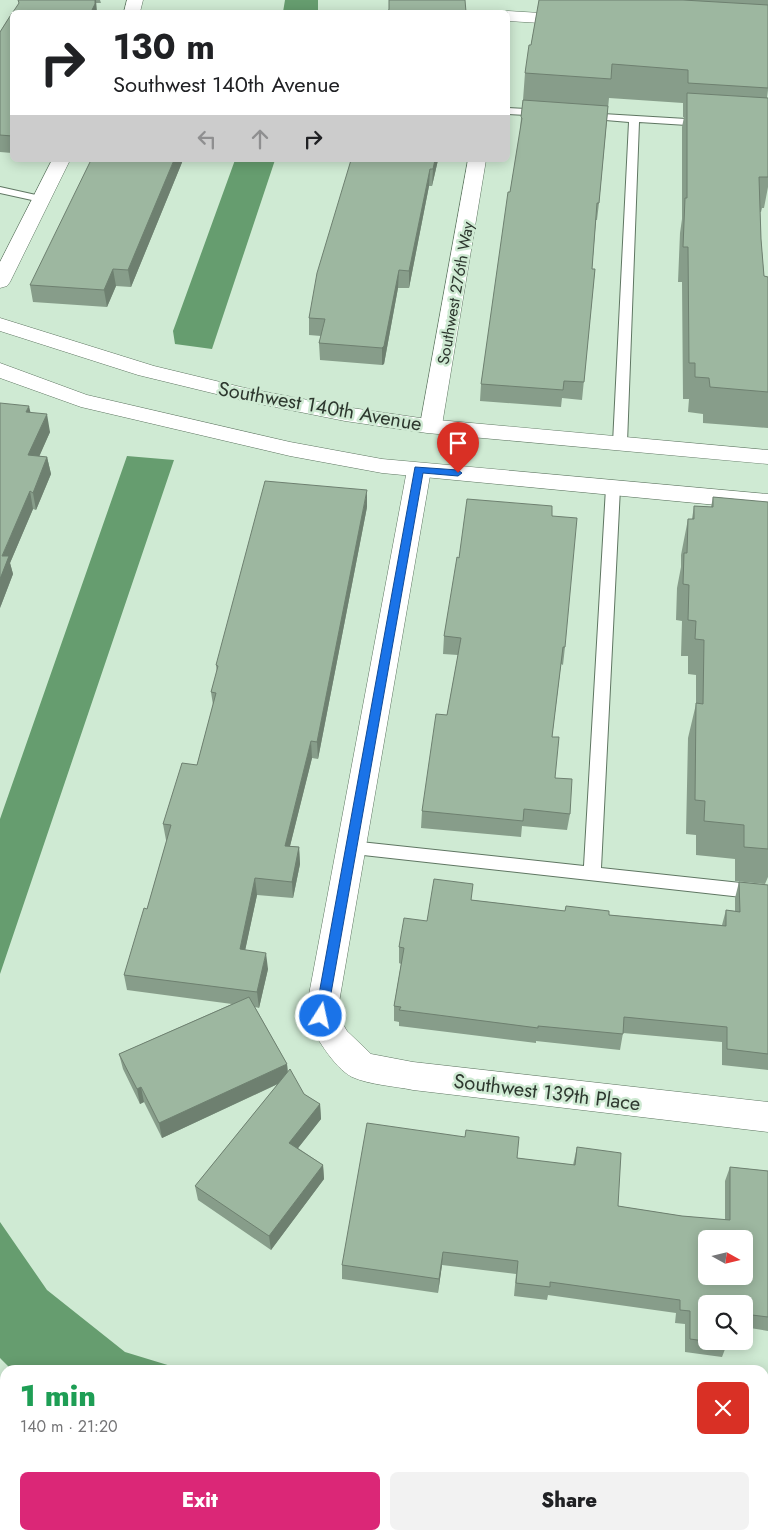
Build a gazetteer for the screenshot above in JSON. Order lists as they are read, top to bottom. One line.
{"streets":{"street":["Southwest 276th Way","Southwest 140th Avenue","Southwest 139th Place"]},"crossings":[["Southwest 276th Way","Southwest 140th Avenue"]],"north":"right","page":{"turn":["130 m","Southwest 140th Avenue"],"heading":["1 min","140 m · 21:20"],"buttons":["Exit","Share"]}}
